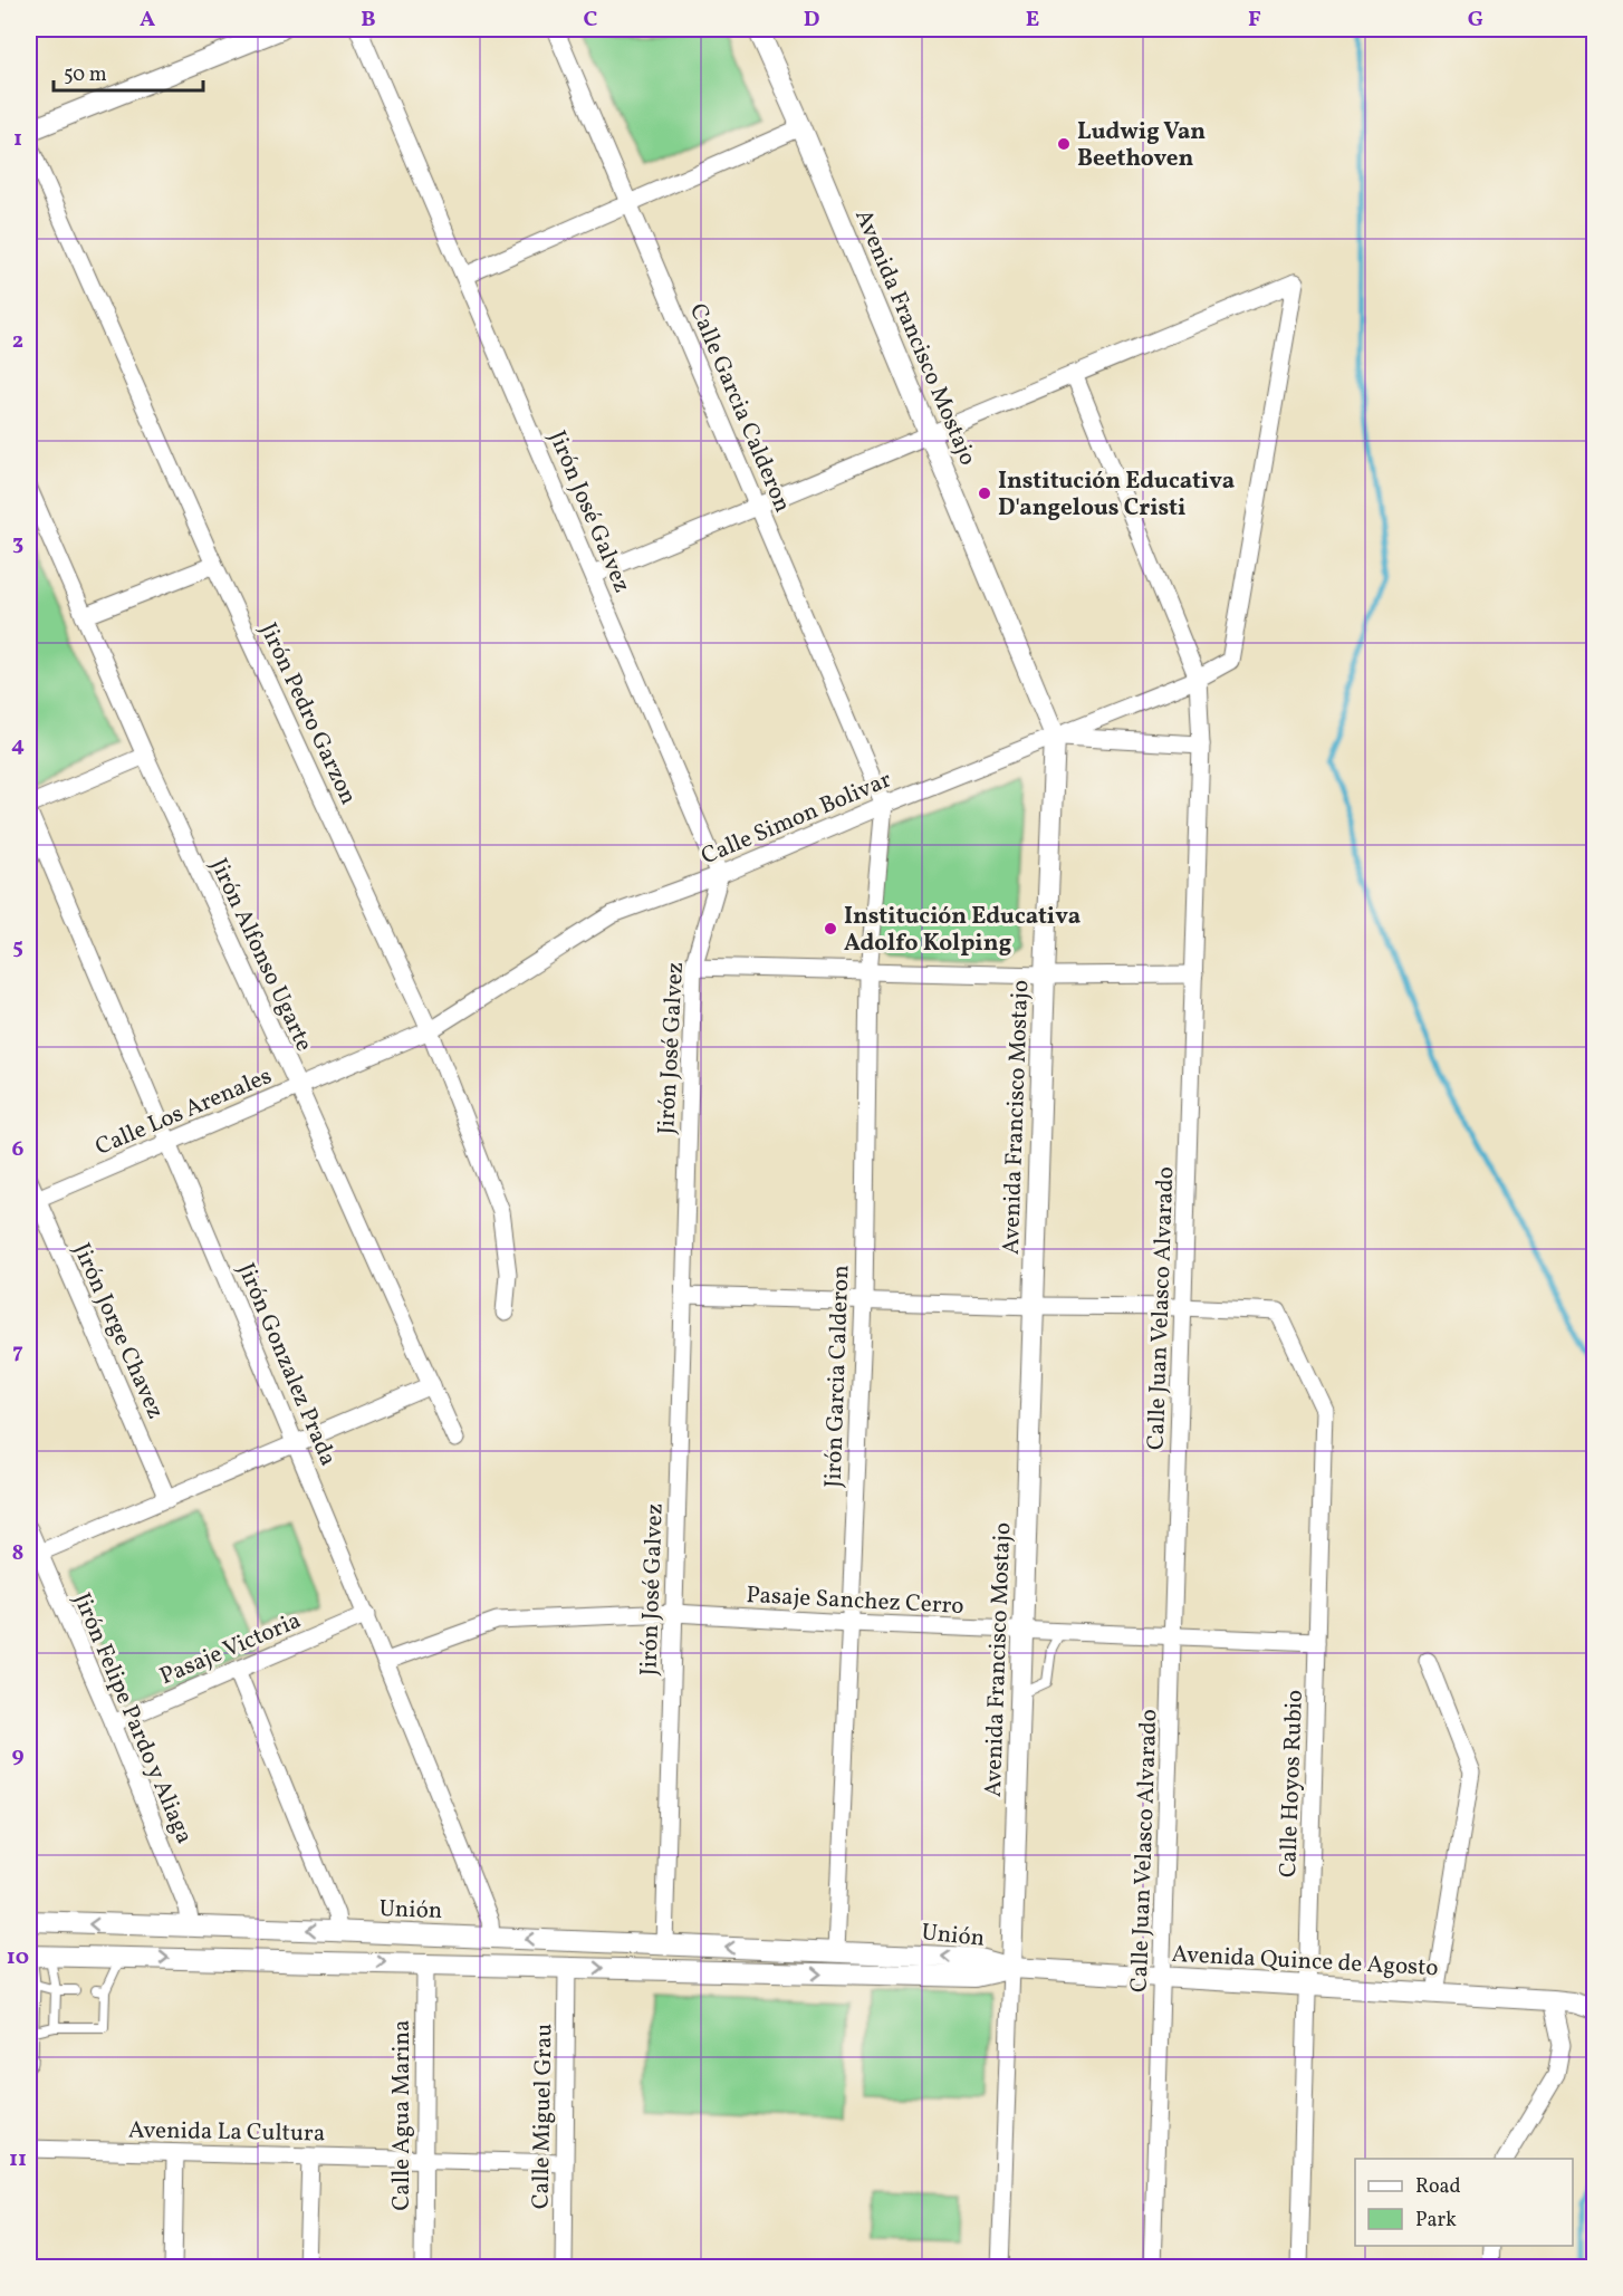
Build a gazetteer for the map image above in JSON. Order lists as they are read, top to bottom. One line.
{"streets":{"street":["Avenida Francisco Mostajo","Calle Garcia Calderon","Jirón José Galvez","Jirón Pedro Garzon","Calle Simon Bolivar","Jirón Alfonso Ugarte","Calle Los Arenales","Calle Juan Velasco Alvarado","Jirón Jorge Chavez","Jirón Gonzalez Prada","Jirón Garcia Calderon","Pasaje Sanchez Cerro","Pasaje Victoria","Jirón Felipe Pardo y Aliaga","Calle Hoyos Rubio","Unión","Avenida Quince de Agosto","Calle Agua Marina","Calle Miguel Grau","Avenida La Cultura"]},"crossings":[["Avenida Francisco Mostajo","Calle Simon Bolivar"],["Avenida Francisco Mostajo","Pasaje Sanchez Cerro"],["Avenida Francisco Mostajo","Unión"],["Avenida Francisco Mostajo","Avenida Quince de Agosto"],["Calle Garcia Calderon","Calle Simon Bolivar"],["Calle Garcia Calderon","Jirón Garcia Calderon"],["Jirón José Galvez","Calle Simon Bolivar"],["Jirón José Galvez","Pasaje Sanchez Cerro"],["Jirón José Galvez","Unión"],["Jirón Pedro Garzon","Calle Simon Bolivar"],["Jirón Pedro Garzon","Calle Los Arenales"],["Calle Simon Bolivar","Calle Los Arenales"],["Calle Simon Bolivar","Calle Juan Velasco Alvarado"],["Calle Simon Bolivar","Jirón Garcia Calderon"],["Jirón Alfonso Ugarte","Calle Los Arenales"],["Calle Los Arenales","Jirón Jorge Chavez"],["Calle Los Arenales","Jirón Gonzalez Prada"],["Calle Juan Velasco Alvarado","Pasaje Sanchez Cerro"],["Calle Juan Velasco Alvarado","Calle Hoyos Rubio"],["Calle Juan Velasco Alvarado","Avenida Quince de Agosto"],["Jirón Gonzalez Prada","Pasaje Sanchez Cerro"],["Jirón Gonzalez Prada","Pasaje Victoria"],["Jirón Gonzalez Prada","Unión"],["Jirón Garcia Calderon","Pasaje Sanchez Cerro"],["Jirón Garcia Calderon","Unión"],["Pasaje Sanchez Cerro","Calle Hoyos Rubio"],["Pasaje Victoria","Jirón Felipe Pardo y Aliaga"],["Jirón Felipe Pardo y Aliaga","Unión"],["Calle Hoyos Rubio","Avenida Quince de Agosto"],["Unión","Avenida Quince de Agosto"],["Unión","Calle Agua Marina"],["Unión","Calle Miguel Grau"],["Calle Agua Marina","Avenida La Cultura"],["Calle Miguel Grau","Avenida La Cultura"]],"places":["Ludwig Van Beethoven","Institución Educativa D'angelous Cristi","Institución Educativa Adolfo Kolping"],"legend":["Road","Park"],"scale_bar":"50 m","grid":{"columns":["A","B","C","D","E","F","G"],"rows":["1","2","3","4","5","6","7","8","9","10","11"]}}
